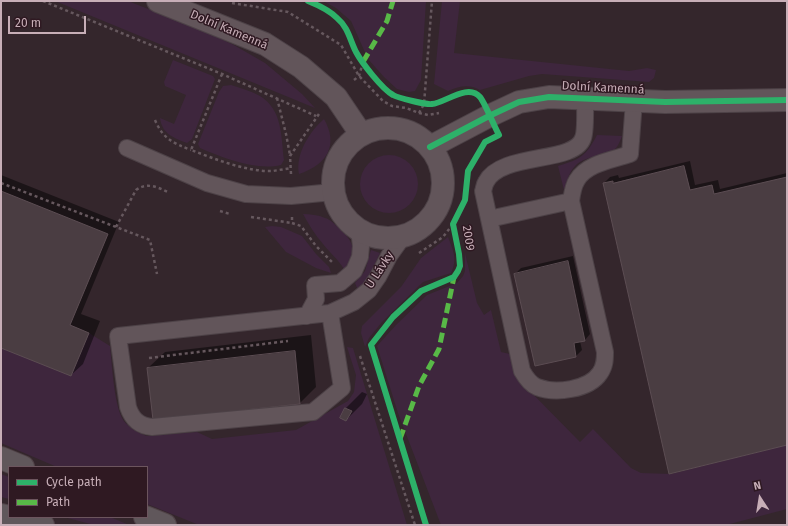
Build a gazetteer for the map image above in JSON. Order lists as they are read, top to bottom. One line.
{"streets":{"street":["Dolní Kamenná"],"lane":["U Lávky"],"cycle path":["2009"]},"crossings":[["Dolní Kamenná","U Lávky"]],"legend":["Cycle path","Path"],"scale_bar":"20 m","north":"top"}
